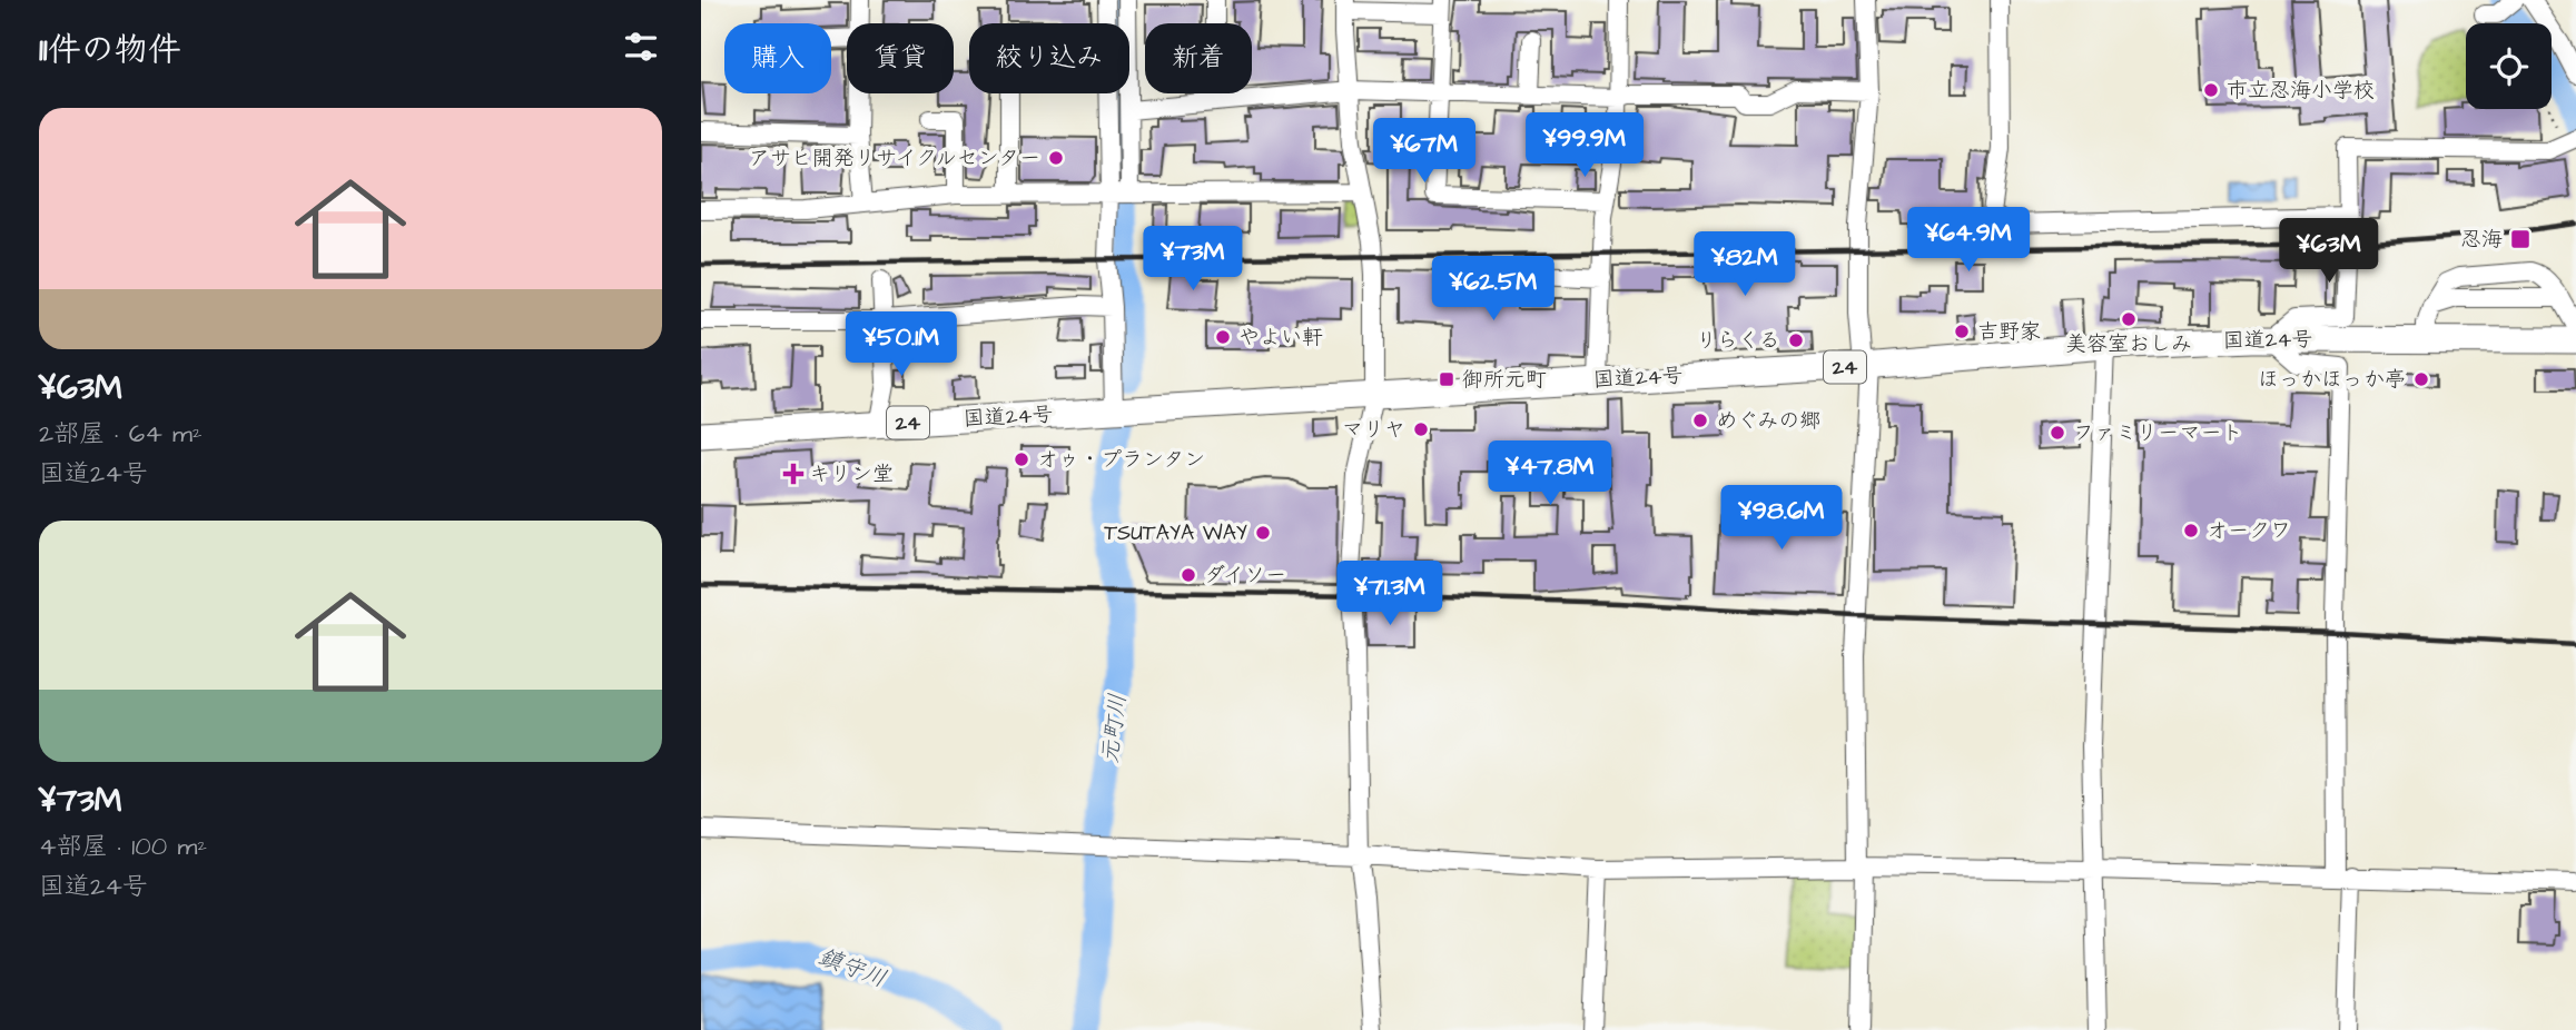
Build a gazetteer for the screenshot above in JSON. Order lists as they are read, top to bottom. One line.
{"streets":{"highway":["国道24号","24"]},"water":["元町川","鎮守川"],"places":{"other":["市立忍海小学校","アサヒ開発リサイクルセンター","美容室おしみ","吉野家","やよい軒","りらくる","ほっかほっか亭","めぐみの郷","マリヤ","ファミリーマート","オゥ・プランタン","オークワ","TSUTAYA WAY","ダイソー"],"transit":["忍海","御所元町"],"health":["キリン堂"]},"page":{"heading":"11件の物件","chip":["購入","賃貸","絞り込み","新着"],"list":[{"name":"¥63M","note":"2部屋 · 64 m² · 国道24号"},{"name":"¥73M","note":"4部屋 · 100 m² · 国道24号"}],"price":["¥99.9M","¥67M","¥64.9M","¥63M","¥73M","¥82M","¥62.5M","¥50.1M","¥47.8M","¥98.6M","¥71.3M"]}}
